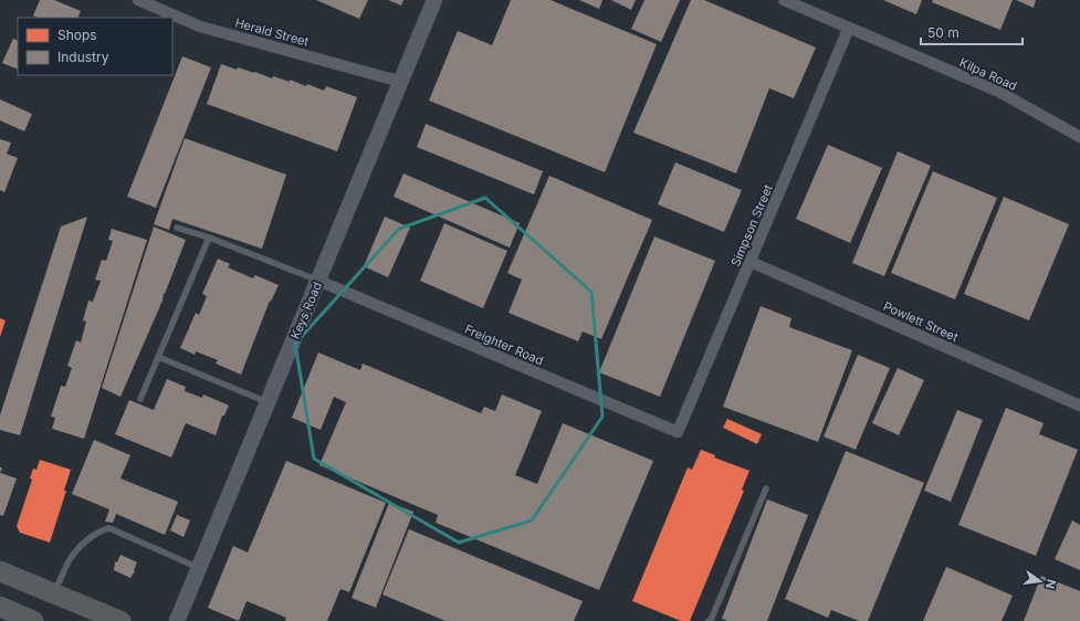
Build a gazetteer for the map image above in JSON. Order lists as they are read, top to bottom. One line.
{"streets":{"street":["Herald Street","Kilpa Road","Simpson Street","Keys Road","Powlett Street","Freighter Road"]},"crossings":[["Herald Street","Keys Road"],["Kilpa Road","Simpson Street"],["Simpson Street","Powlett Street"],["Simpson Street","Freighter Road"],["Keys Road","Freighter Road"]],"legend":["Shops","Industry"],"scale_bar":"50 m","north":"right"}
